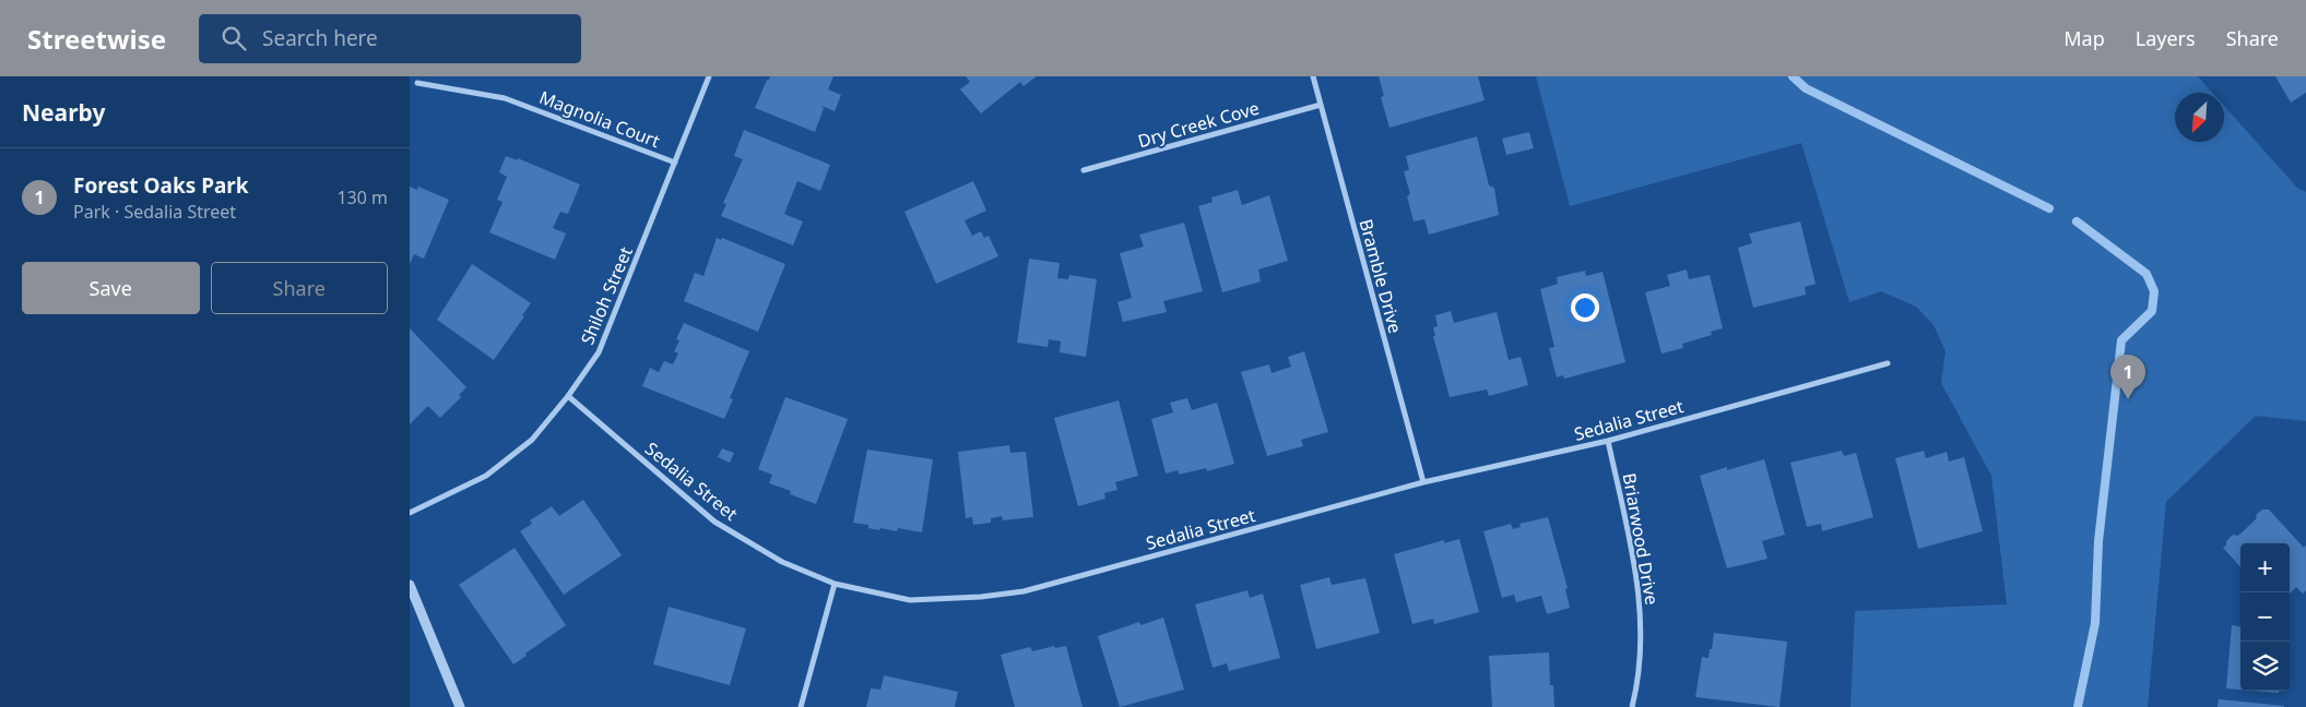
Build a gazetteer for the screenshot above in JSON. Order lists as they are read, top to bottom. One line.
{"streets":{"street":["Magnolia Court","Dry Creek Cove","Bramble Drive","Shiloh Street","Sedalia Street","Briarwood Drive"]},"crossings":[["Magnolia Court","Shiloh Street"],["Dry Creek Cove","Bramble Drive"],["Bramble Drive","Sedalia Street"],["Shiloh Street","Sedalia Street"],["Sedalia Street","Briarwood Drive"]],"north":"bottom left","page":{"header":"Streetwise","search":"Search here","nav":["Map","Layers","Share"],"heading":"Nearby","list":[{"mark":"1","name":"Forest Oaks Park","note":"Park · Sedalia Street","value":"130 m"}],"buttons":["Save","Share"],"pins":"1","map_buttons":["+","−"]}}
